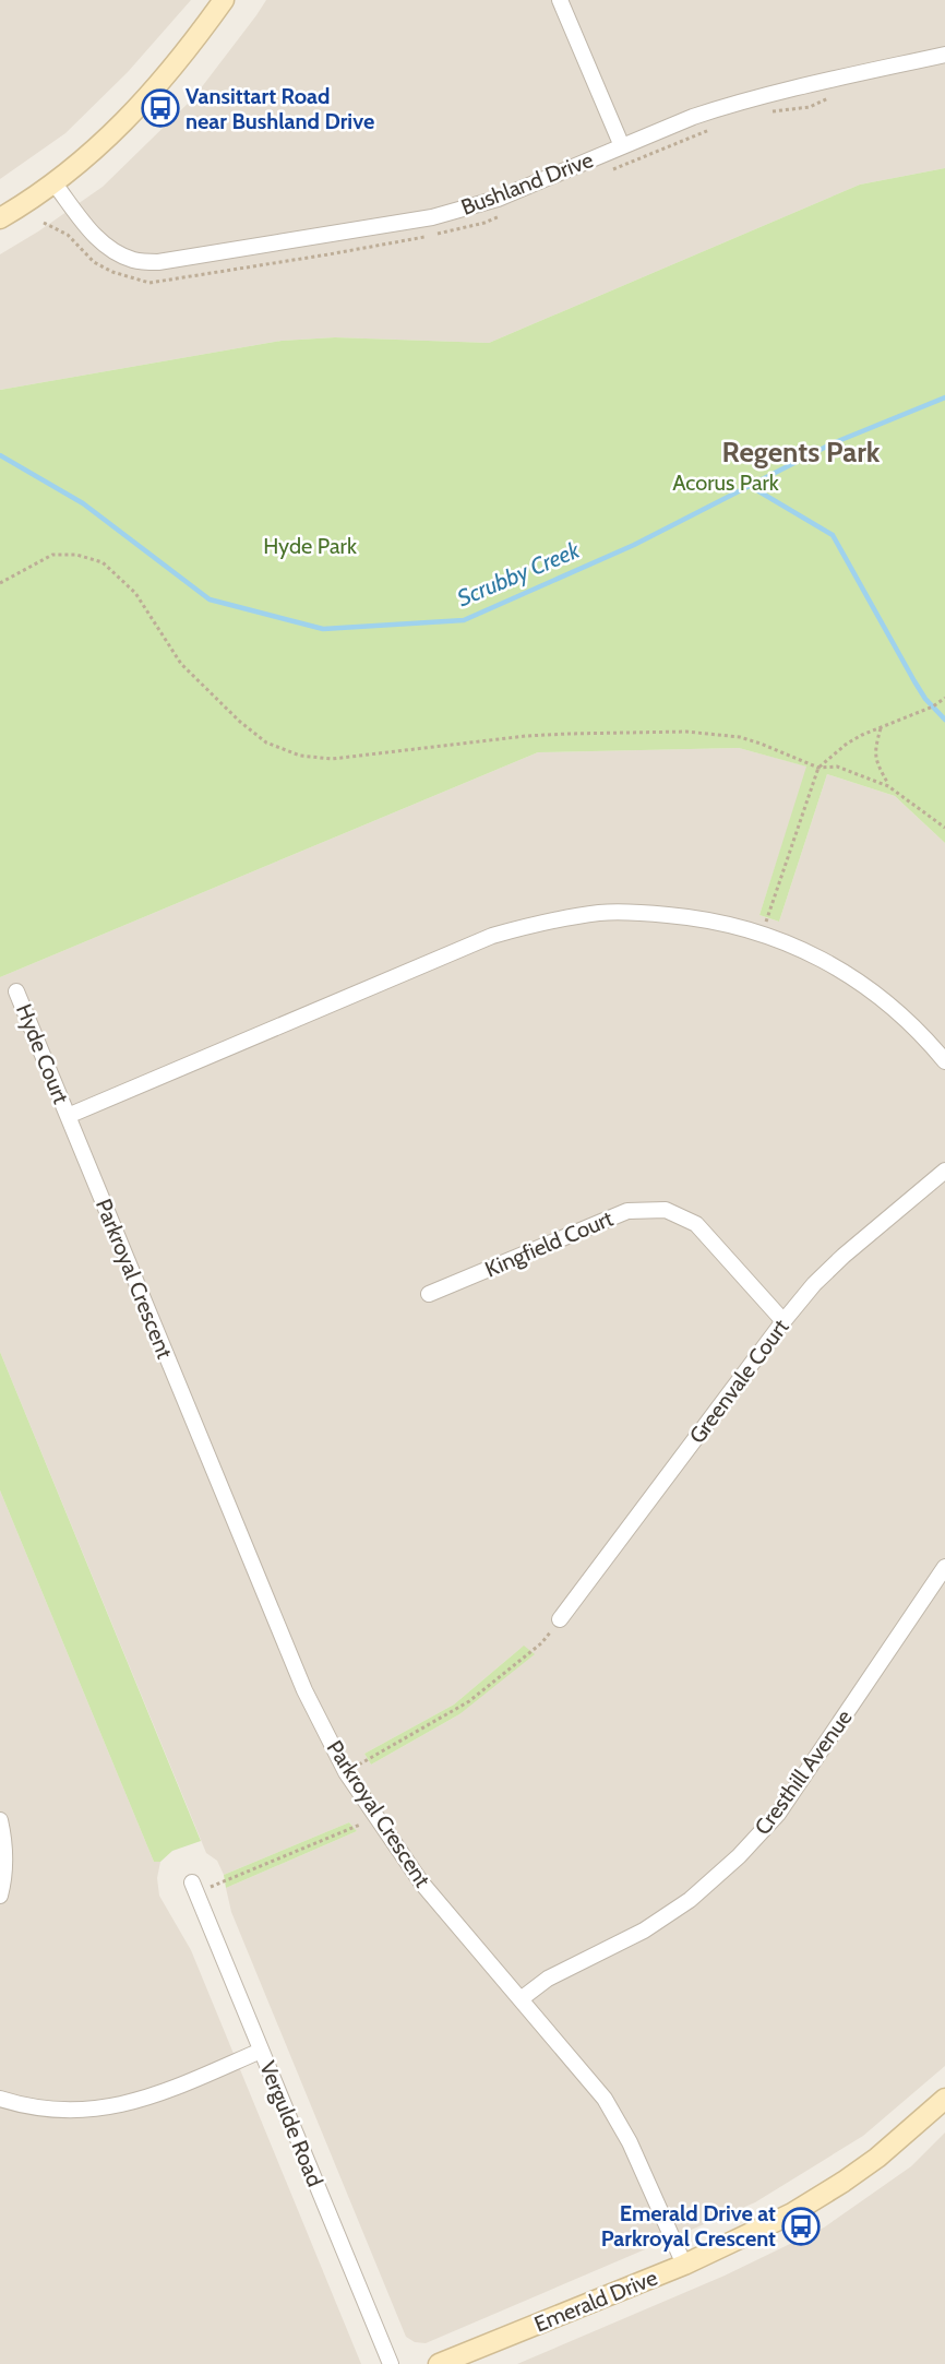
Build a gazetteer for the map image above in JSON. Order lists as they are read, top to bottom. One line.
{"streets":{"street":["Bushland Drive","Hyde Court","Kingfield Court","Parkroyal Crescent","Greenvale Court","Cresthill Avenue","Vergulde Road","Emerald Drive"]},"crossings":[["Hyde Court","Parkroyal Crescent"],["Kingfield Court","Greenvale Court"],["Parkroyal Crescent","Cresthill Avenue"],["Parkroyal Crescent","Emerald Drive"]],"districts":["Regents Park"],"water":["Scrubby Creek"],"parks":["Acorus Park","Hyde Park"],"places":{"bus stop":["Vansittart Road near Bushland Drive","Emerald Drive at Parkroyal Crescent"]}}
